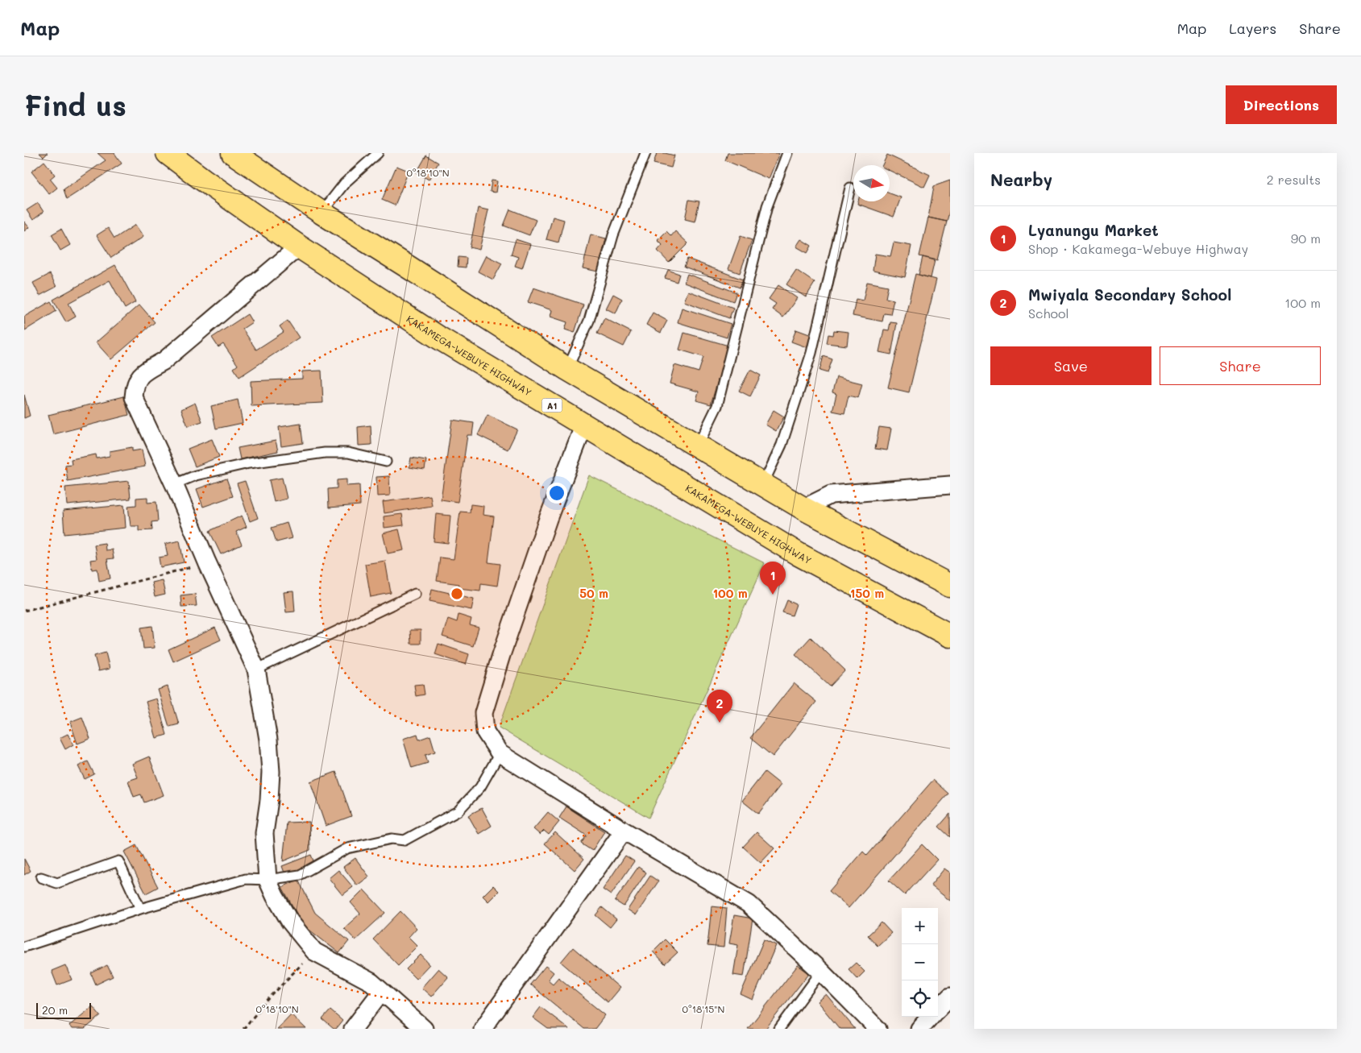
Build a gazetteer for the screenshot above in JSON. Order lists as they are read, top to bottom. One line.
{"streets":{"highway":["KAKAMEGA-WEBUYE HIGHWAY","A1"]},"scale_bar":"20 m","north":"right","page":{"header":"Map","nav":["Map","Layers","Share"],"buttons":["Directions",["Save","Share"]],"title":"Find us","heading":["Nearby","2 results"],"list":[{"mark":"1","name":"Lyanungu Market","note":"Shop · Kakamega-Webuye Highway","value":"90 m"},{"mark":"2","name":"Mwiyala Secondary School","note":"School","value":"100 m"}],"pins":["1","2"],"map_buttons":["+","−"],"scale":"20 m"},"coordinates":["0°18'10\"N","0°18'15\"N"],"rings":["50 m","100 m","150 m"]}
